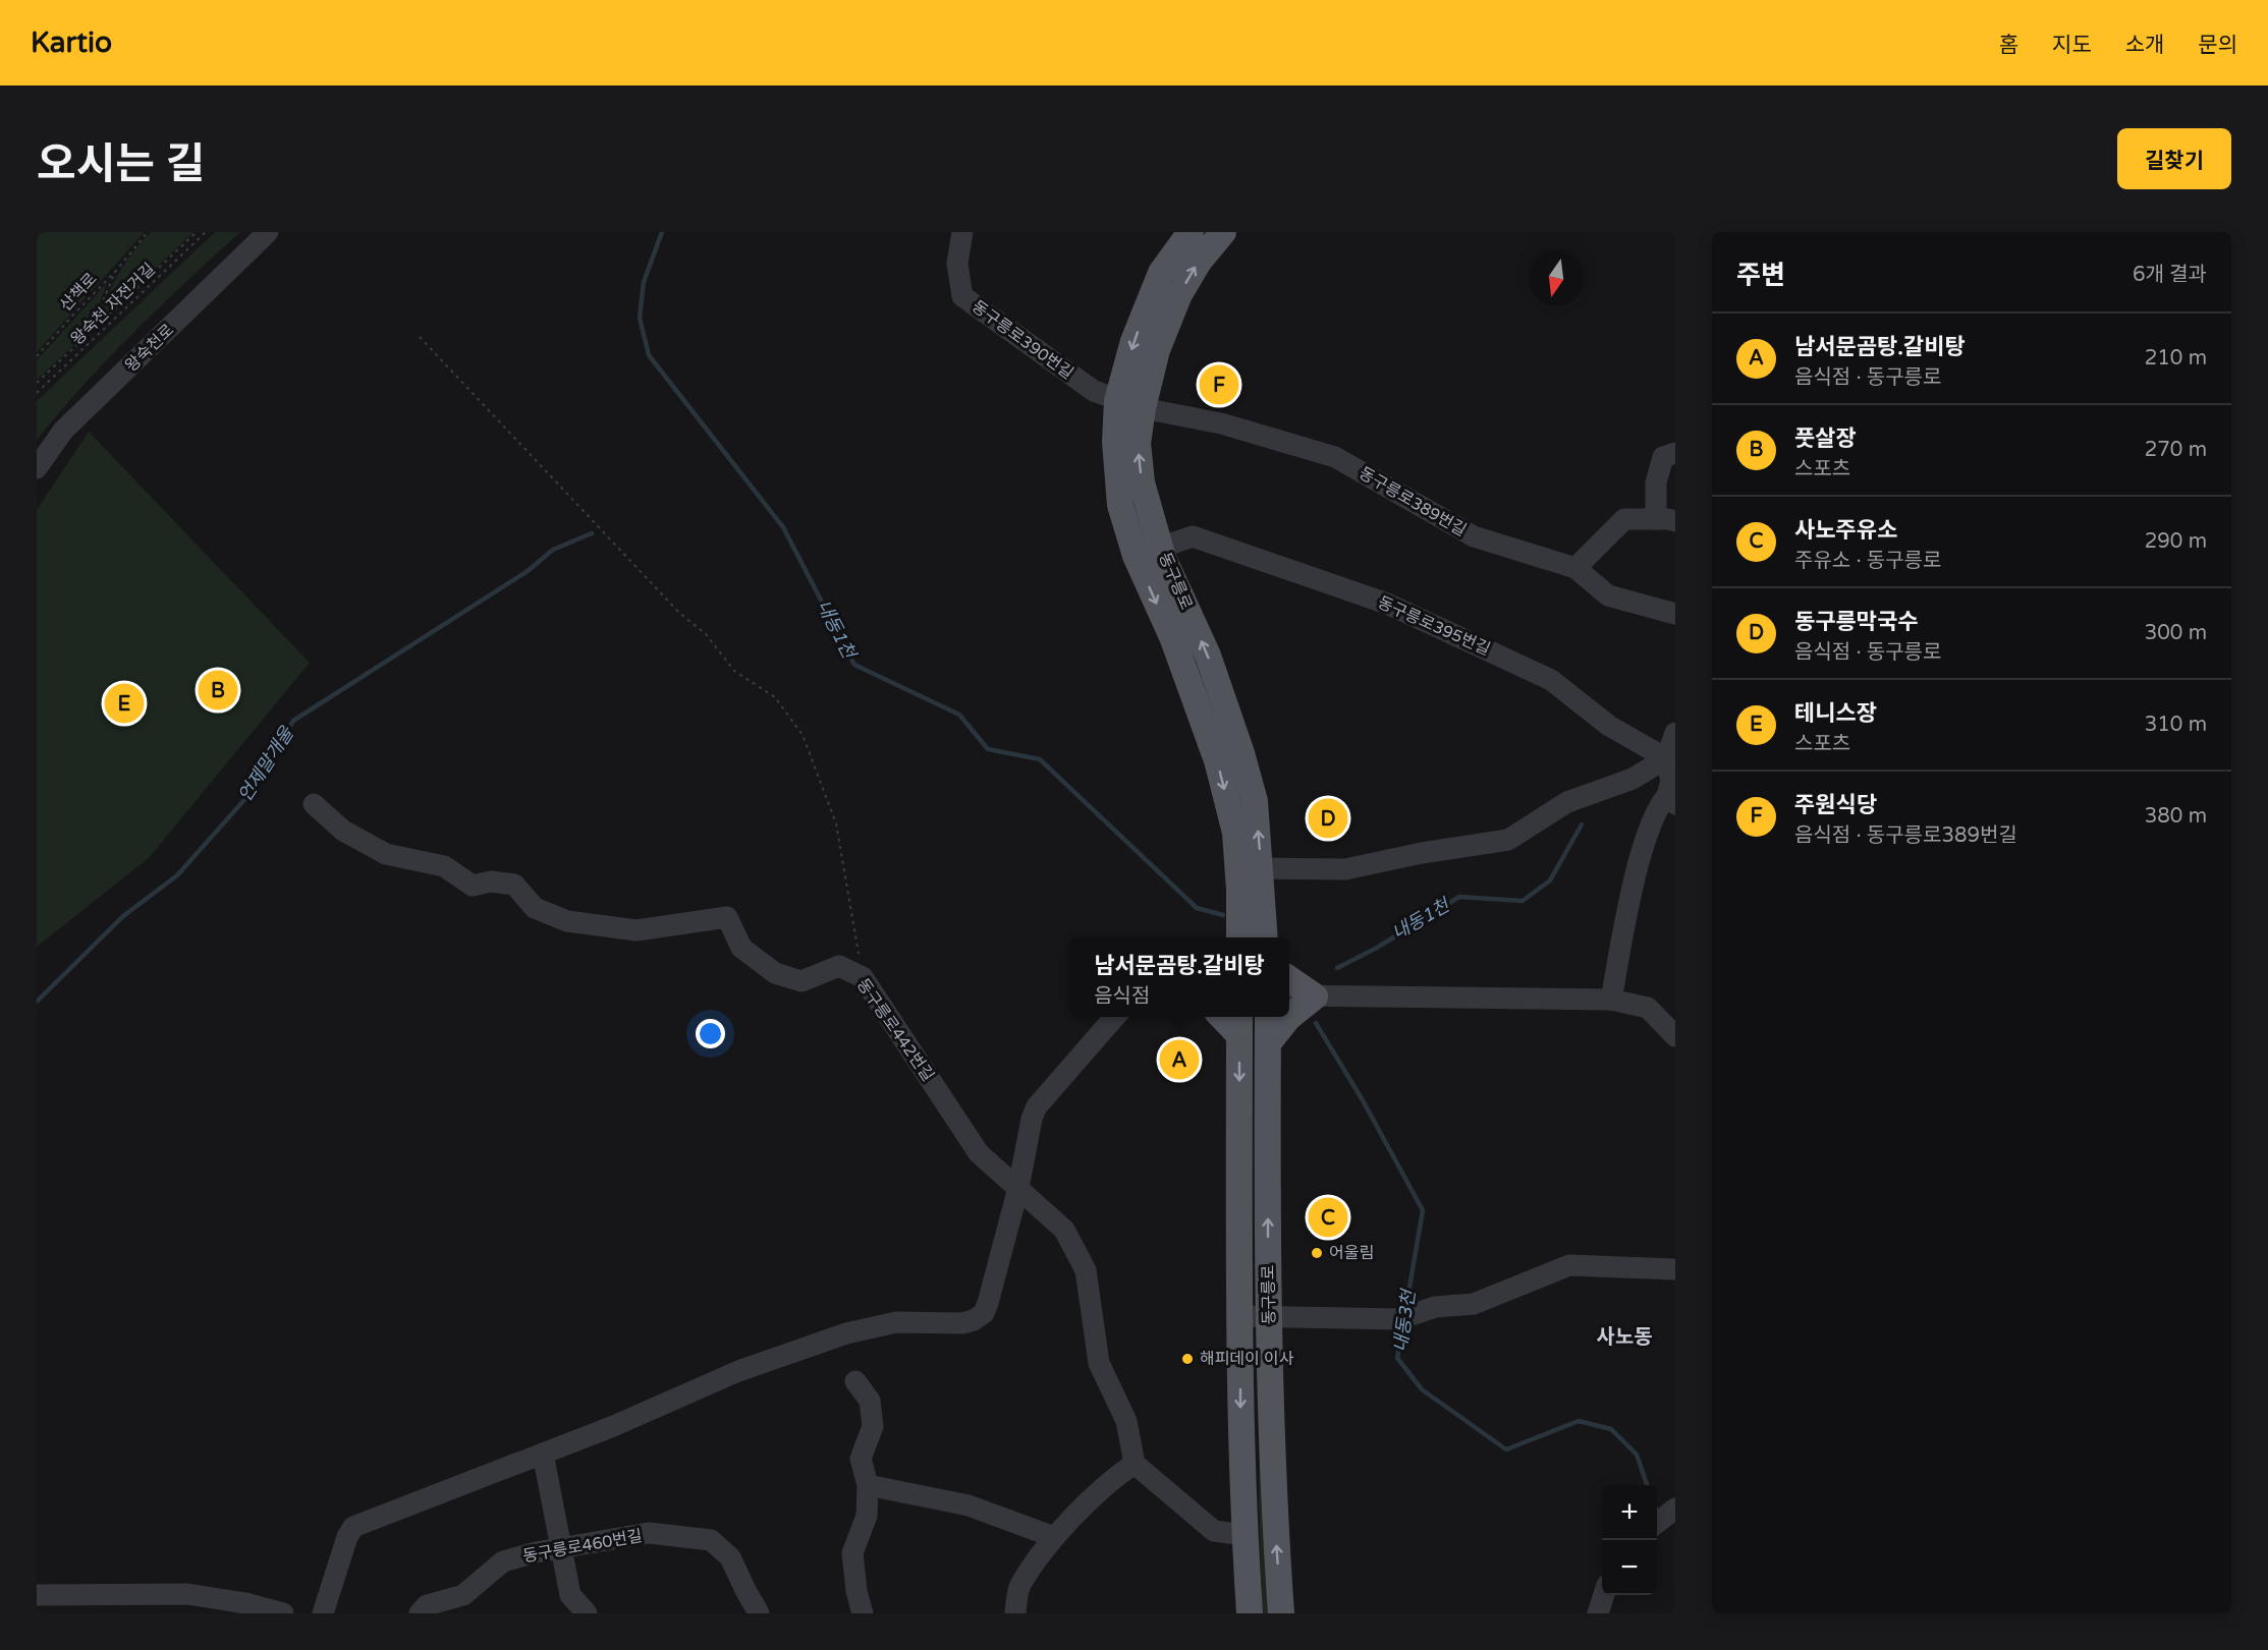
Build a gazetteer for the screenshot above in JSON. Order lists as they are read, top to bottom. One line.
{"streets":{"main road":["동구릉로"],"street":["동구릉로390번길","왕숙천로","동구릉로389번길","동구릉로395번길","동구릉로442번길","동구릉로460번길"],"path":["산책로","왕숙천 자전거길"]},"crossings":[["동구릉로390번길","동구릉로389번길"],["동구릉로390번길","동구릉로"],["동구릉로389번길","동구릉로"],["동구릉로","동구릉로395번길"]],"districts":["사노동"],"water":["내동1천","언제말개울","내동3천"],"places":["어울림","해피데이 이사"],"north":"bottom","page":{"header":"Kartio","nav":["홈","지도","소개","문의"],"title":"오시는 길","buttons":"길찾기","heading":["주변","6개 결과"],"list":[{"mark":"A","name":"남서문곰탕.갈비탕","note":"음식점 · 동구릉로","value":"210 m"},{"mark":"B","name":"풋살장","note":"스포츠","value":"270 m"},{"mark":"C","name":"사노주유소","note":"주유소 · 동구릉로","value":"290 m"},{"mark":"D","name":"동구릉막국수","note":"음식점 · 동구릉로","value":"300 m"},{"mark":"E","name":"테니스장","note":"스포츠","value":"310 m"},{"mark":"F","name":"주원식당","note":"음식점 · 동구릉로389번길","value":"380 m"}],"pins":["F","B","E","D","A","C"],"popup":["남서문곰탕.갈비탕","음식점"],"map_buttons":["+","−"]}}
